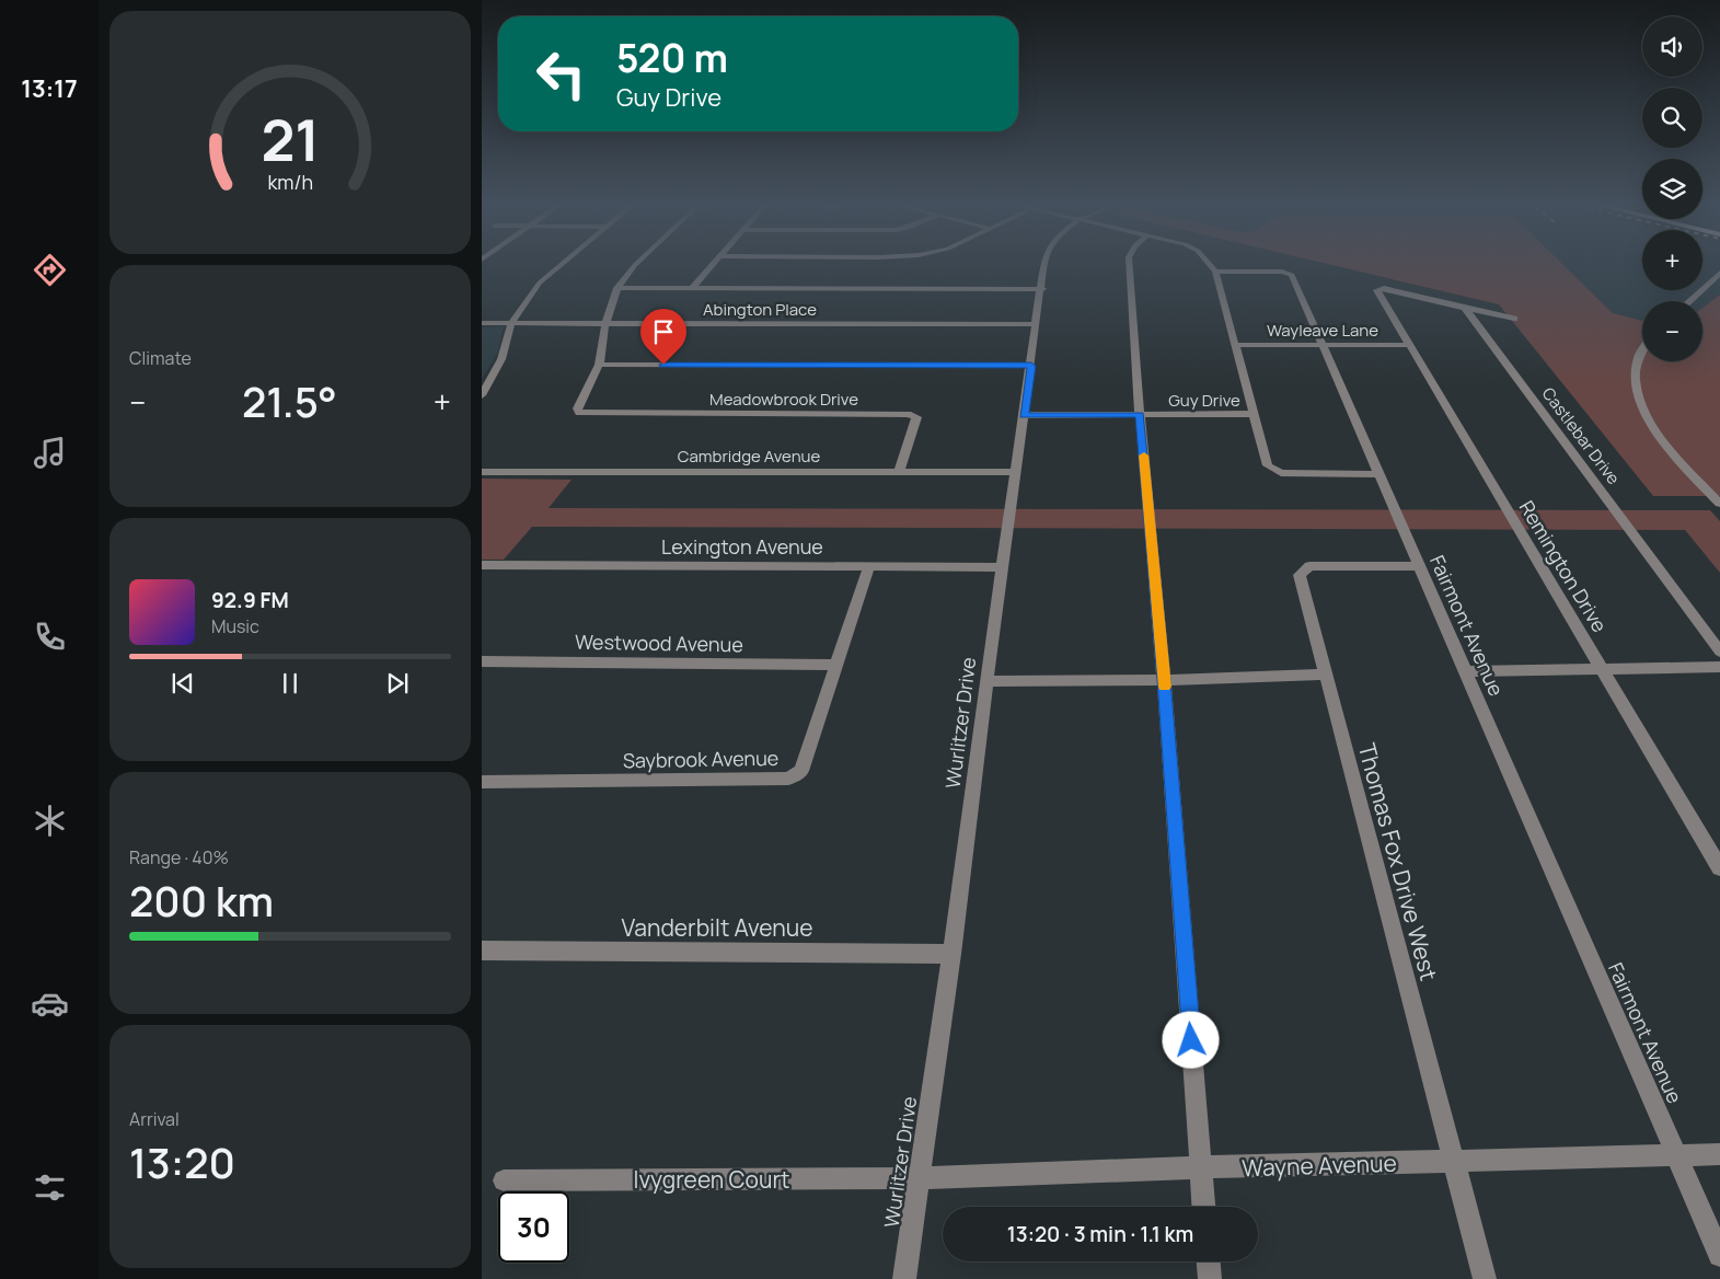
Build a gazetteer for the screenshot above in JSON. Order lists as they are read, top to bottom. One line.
{"streets":{"street":["Abington Place","Wayleave Lane","Meadowbrook Drive","Guy Drive","Castlebar Drive","Cambridge Avenue","Lexington Avenue","Remington Drive","Fairmont Avenue","Westwood Avenue","Wurlitzer Drive","Saybrook Avenue","Thomas Fox Drive West","Vanderbilt Avenue","Wayne Avenue","Ivygreen Court"]},"crossings":[["Abington Place","Meadowbrook Drive"],["Abington Place","Wurlitzer Drive"],["Wayleave Lane","Remington Drive"],["Wayleave Lane","Fairmont Avenue"],["Meadowbrook Drive","Cambridge Avenue"],["Guy Drive","Wurlitzer Drive"],["Castlebar Drive","Remington Drive"],["Cambridge Avenue","Wurlitzer Drive"],["Lexington Avenue","Wurlitzer Drive"],["Lexington Avenue","Saybrook Avenue"],["Fairmont Avenue","Thomas Fox Drive West"],["Fairmont Avenue","Wayne Avenue"],["Westwood Avenue","Saybrook Avenue"],["Wurlitzer Drive","Vanderbilt Avenue"],["Wurlitzer Drive","Wayne Avenue"],["Wurlitzer Drive","Ivygreen Court"],["Thomas Fox Drive West","Wayne Avenue"],["Wayne Avenue","Ivygreen Court"]],"page":{"tabs":"13:17","map_buttons":["+","−"],"turn":["520 m","Guy Drive"],"tile":["Climate",["Range · 40%","200 km"],["Arrival","13:20"]],"heat":["−","21.5°","+"],"song":["92.9 FM","Music"],"limit":"30","trip":"13:20 · 3 min · 1.1 km","gauge":["21","km/h"]}}
